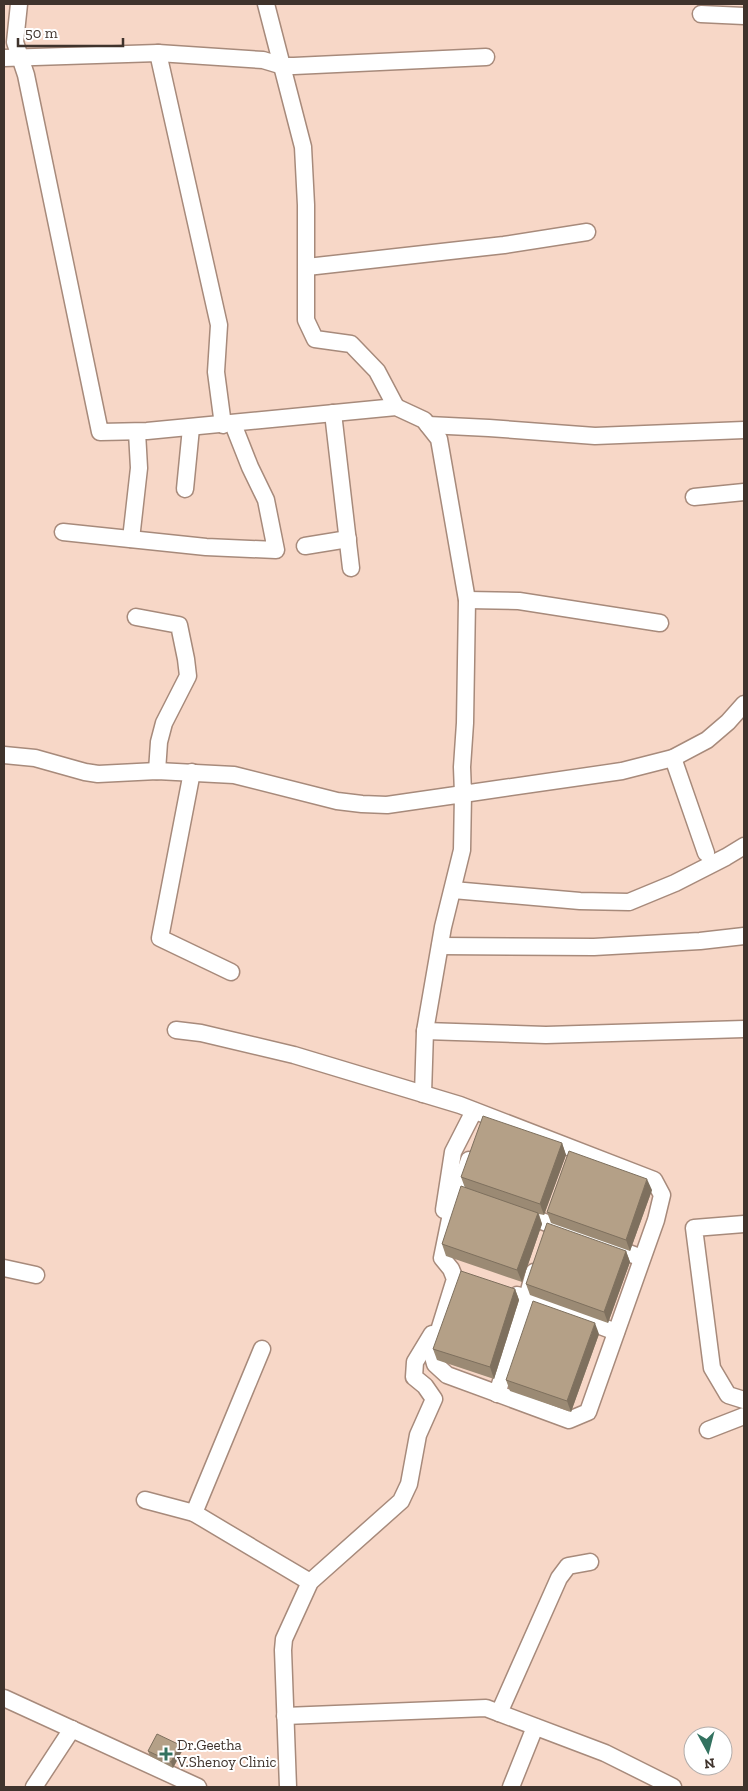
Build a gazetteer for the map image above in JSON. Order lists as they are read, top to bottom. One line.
{"places":{"health":["Dr.Geetha V.Shenoy Clinic"]},"scale_bar":"50 m","north":"bottom"}
